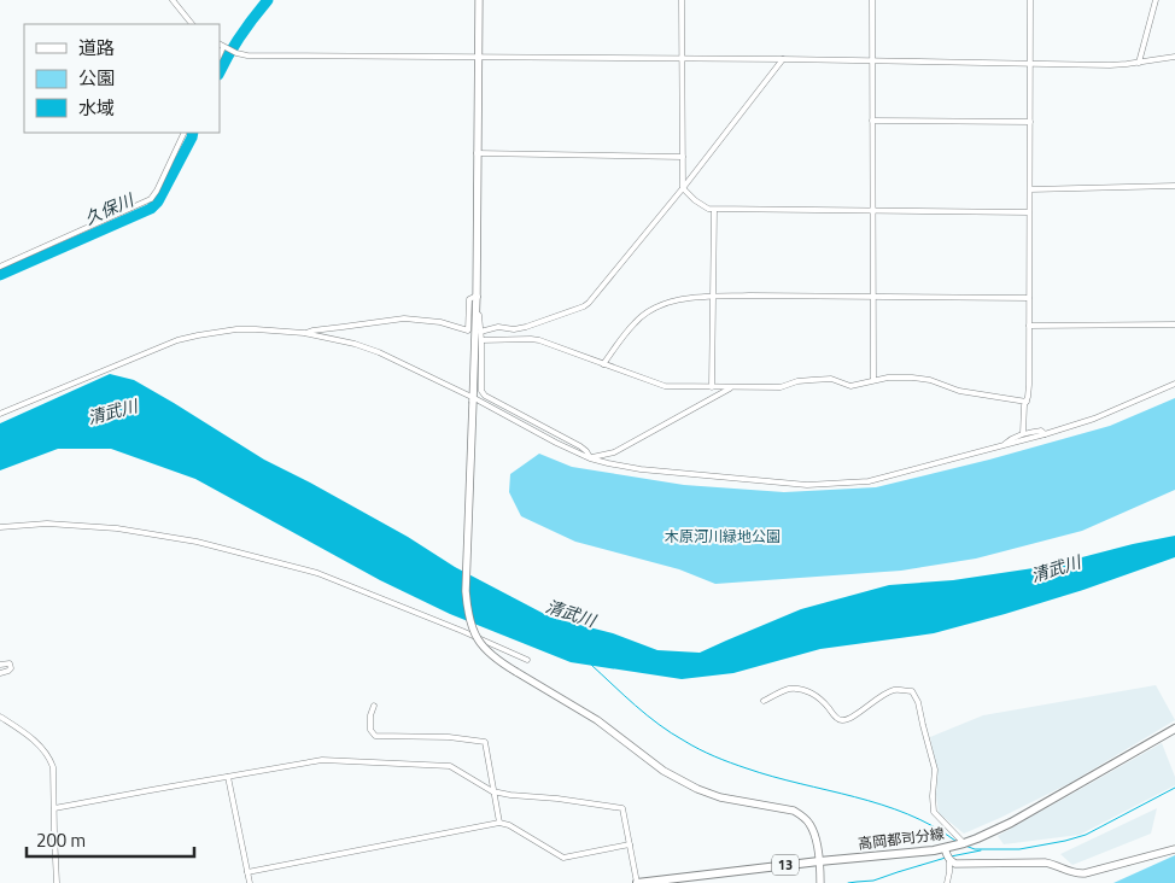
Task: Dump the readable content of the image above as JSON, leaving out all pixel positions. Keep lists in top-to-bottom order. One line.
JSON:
{"streets":{"main road":["高岡都司分線","13"]},"water":["久保川","清武川"],"parks":["木原河川緑地公園"],"legend":["道路","公園","水域"],"scale_bar":"200 m"}
